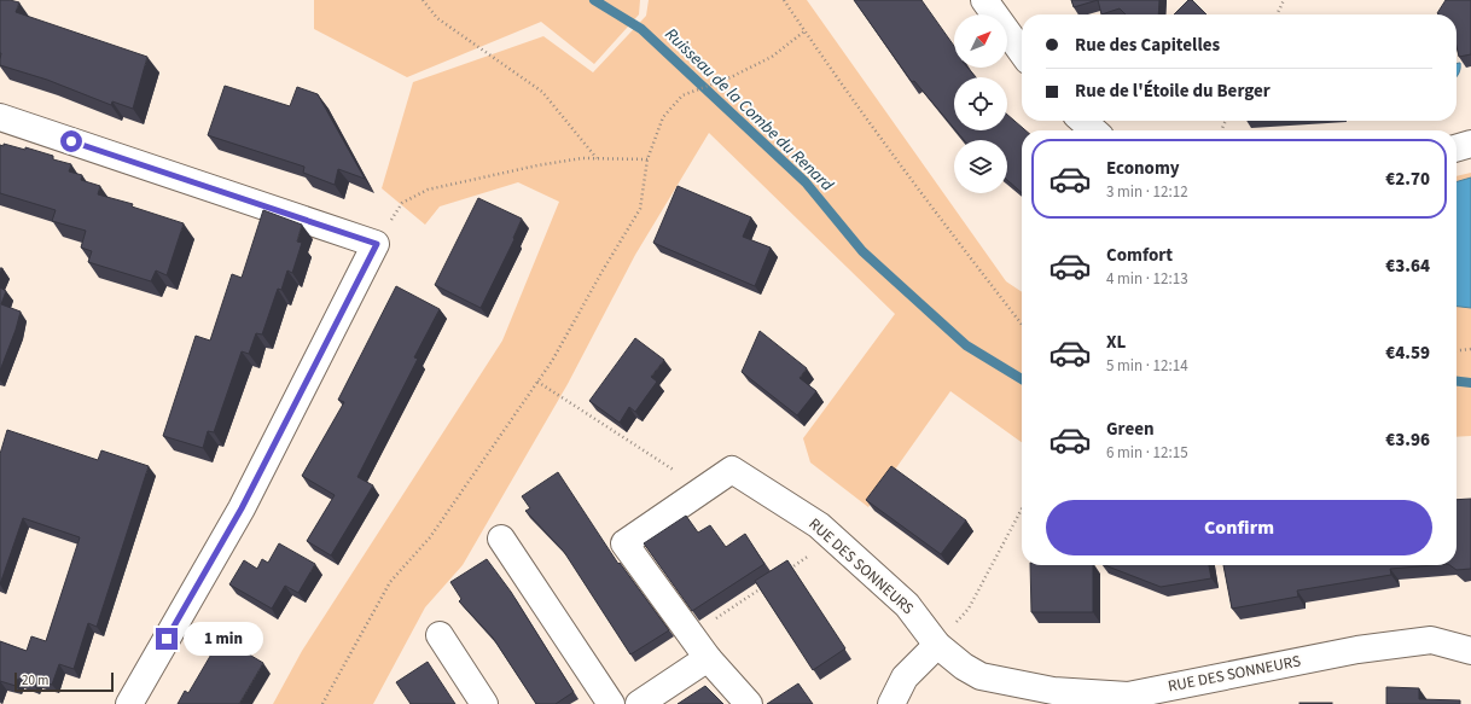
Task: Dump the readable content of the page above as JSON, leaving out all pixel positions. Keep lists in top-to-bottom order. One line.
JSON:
{"streets":{"street":["RUE DES SONNEURS"]},"water":["Ruisseau de la Combe du Renard"],"scale_bar":"20 m","north":"top right","page":{"banner":["Rue des Capitelles","Rue de l'Étoile du Berger"],"list":[{"name":"Economy","note":"3 min · 12:12","value":"€2.70"},{"name":"Comfort","note":"4 min · 12:13","value":"€3.64"},{"name":"XL","note":"5 min · 12:14","value":"€4.59"},{"name":"Green","note":"6 min · 12:15","value":"€3.96"}],"buttons":"Confirm","bubble":"1 min","scale":"20 m"}}
